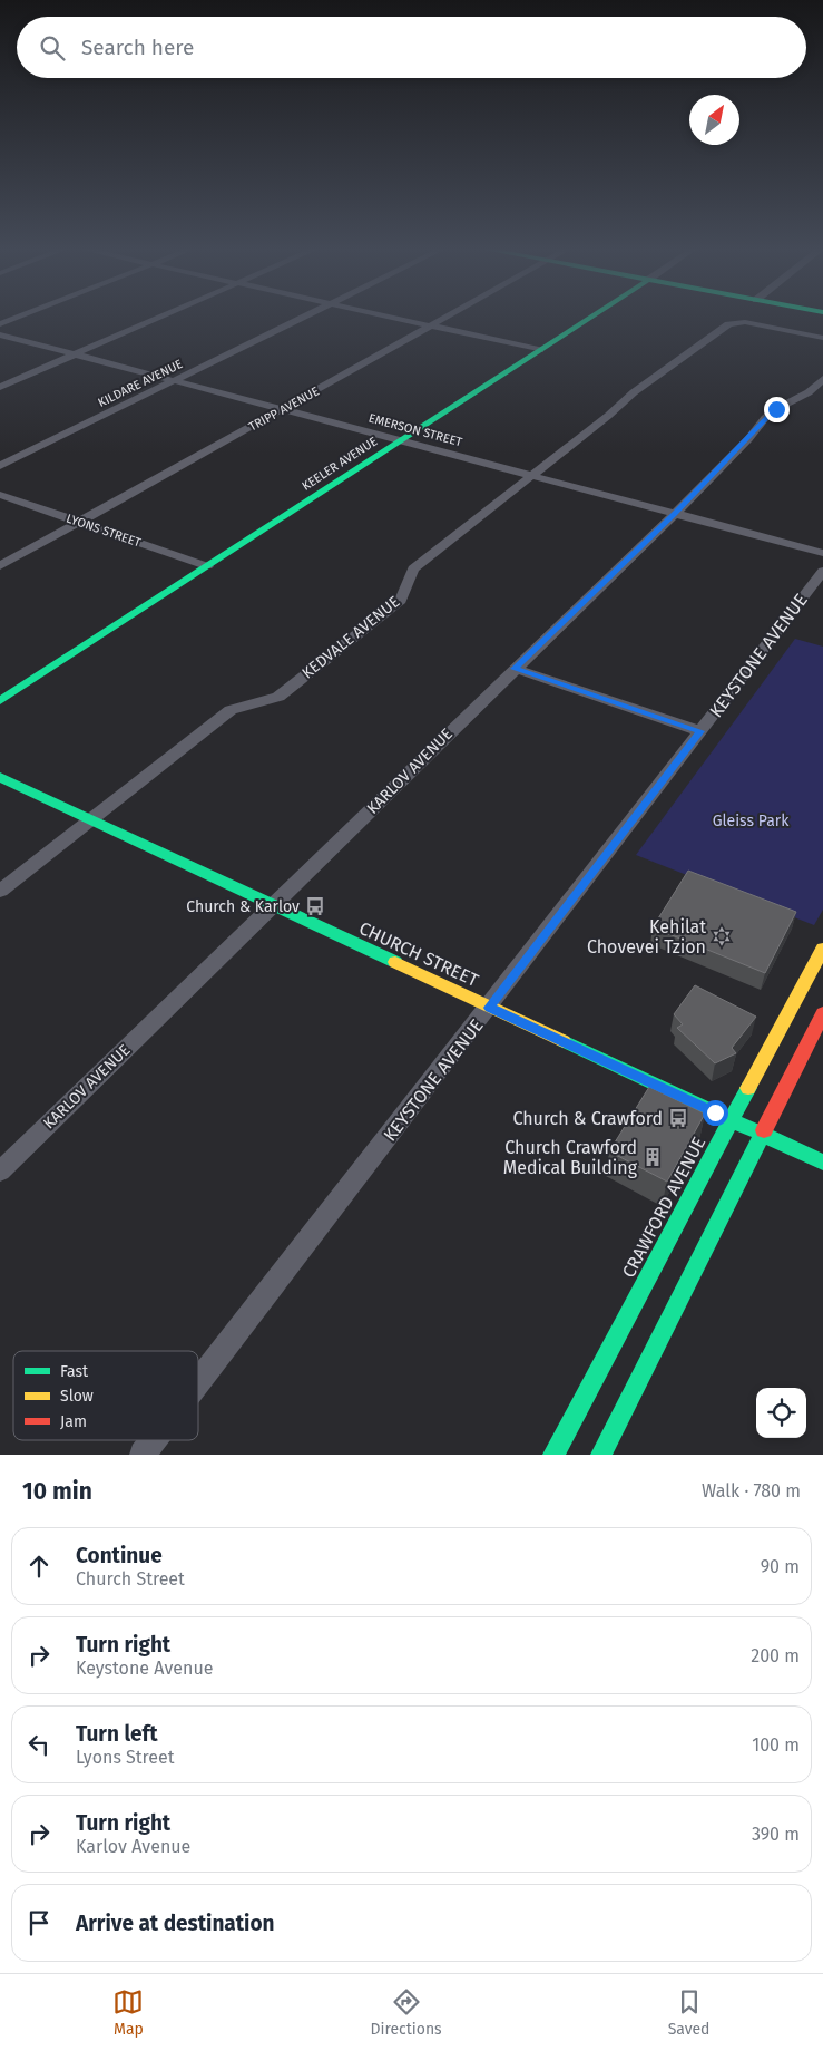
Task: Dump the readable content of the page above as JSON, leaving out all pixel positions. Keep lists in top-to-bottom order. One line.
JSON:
{"streets":{"street":["KILDARE AVENUE","TRIPP AVENUE","EMERSON STREET","KEELER AVENUE","LYONS STREET","KEDVALE AVENUE","KEYSTONE AVENUE","KARLOV AVENUE","CHURCH STREET","CRAWFORD AVENUE"]},"crossings":[["KILDARE AVENUE","EMERSON STREET"],["TRIPP AVENUE","EMERSON STREET"],["TRIPP AVENUE","LYONS STREET"],["EMERSON STREET","KEELER AVENUE"],["EMERSON STREET","KEDVALE AVENUE"],["EMERSON STREET","KARLOV AVENUE"],["KEELER AVENUE","LYONS STREET"],["KEDVALE AVENUE","CHURCH STREET"],["KEYSTONE AVENUE","CHURCH STREET"],["KARLOV AVENUE","CHURCH STREET"],["CHURCH STREET","CRAWFORD AVENUE"]],"parks":["Gleiss Park"],"places":{"bus stop":["Church & Karlov","Church & Crawford"],"synagogue":["Kehilat Chovevei Tzion"],"building":["Church Crawford Medical Building"]},"legend":["Fast","Slow","Jam"],"north":"top right","page":{"search":"Search here","heading":["10 min","Walk · 780 m"],"list":[["Continue","Church Street","90 m"],["Turn right","Keystone Avenue","200 m"],["Turn left","Lyons Street","100 m"],["Turn right","Karlov Avenue","390 m"],"Arrive at destination"],"nav":["Map","Directions","Saved"]}}
